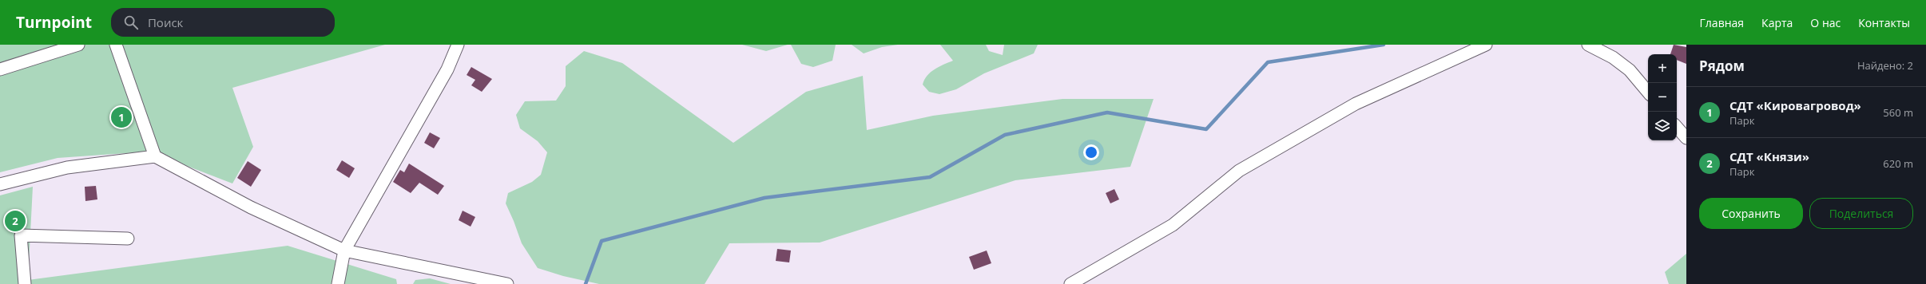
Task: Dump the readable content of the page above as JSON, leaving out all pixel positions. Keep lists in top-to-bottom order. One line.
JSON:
{"page":{"header":"Turnpoint","search":"Поиск","nav":["Главная","Карта","О нас","Контакты"],"heading":["Рядом","Найдено: 2"],"map_buttons":["+","−"],"list":[{"mark":"1","name":"СДТ «Кировагровод»","note":"Парк","value":"560 m"},{"mark":"2","name":"СДТ «Князи»","note":"Парк","value":"620 m"}],"pins":["1","2"],"buttons":["Сохранить","Поделиться"]}}
